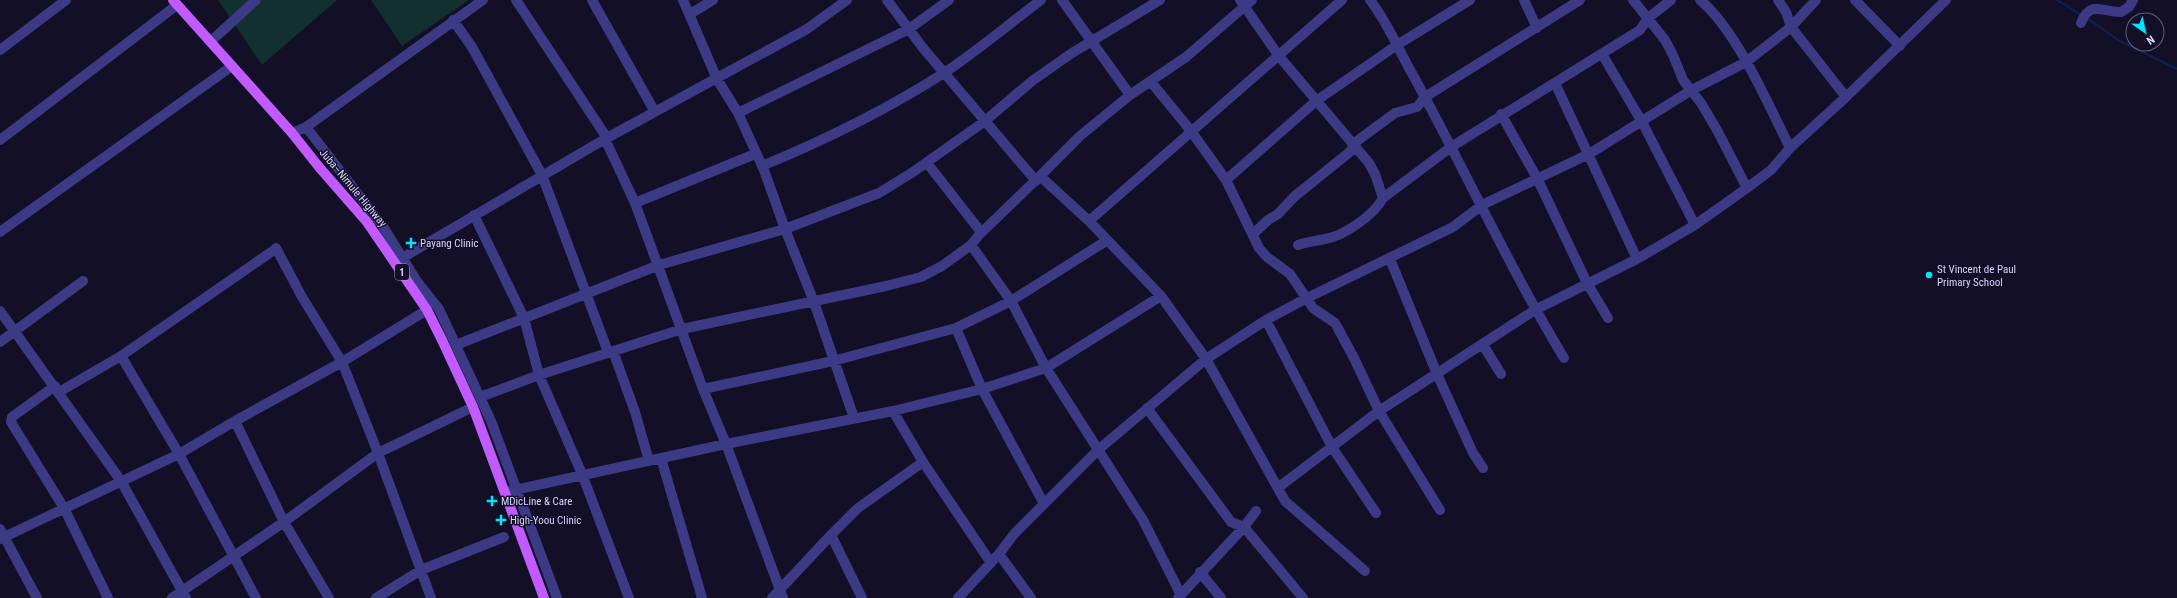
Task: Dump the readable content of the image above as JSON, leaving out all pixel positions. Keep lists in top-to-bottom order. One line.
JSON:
{"streets":{"main road":["Juba–Nimule Highway","1"]},"places":{"health":["Payang Clinic","MDicLine & Care","High-Yoou Clinic"],"other":["St Vincent de Paul Primary School"]},"north":"bottom right"}
